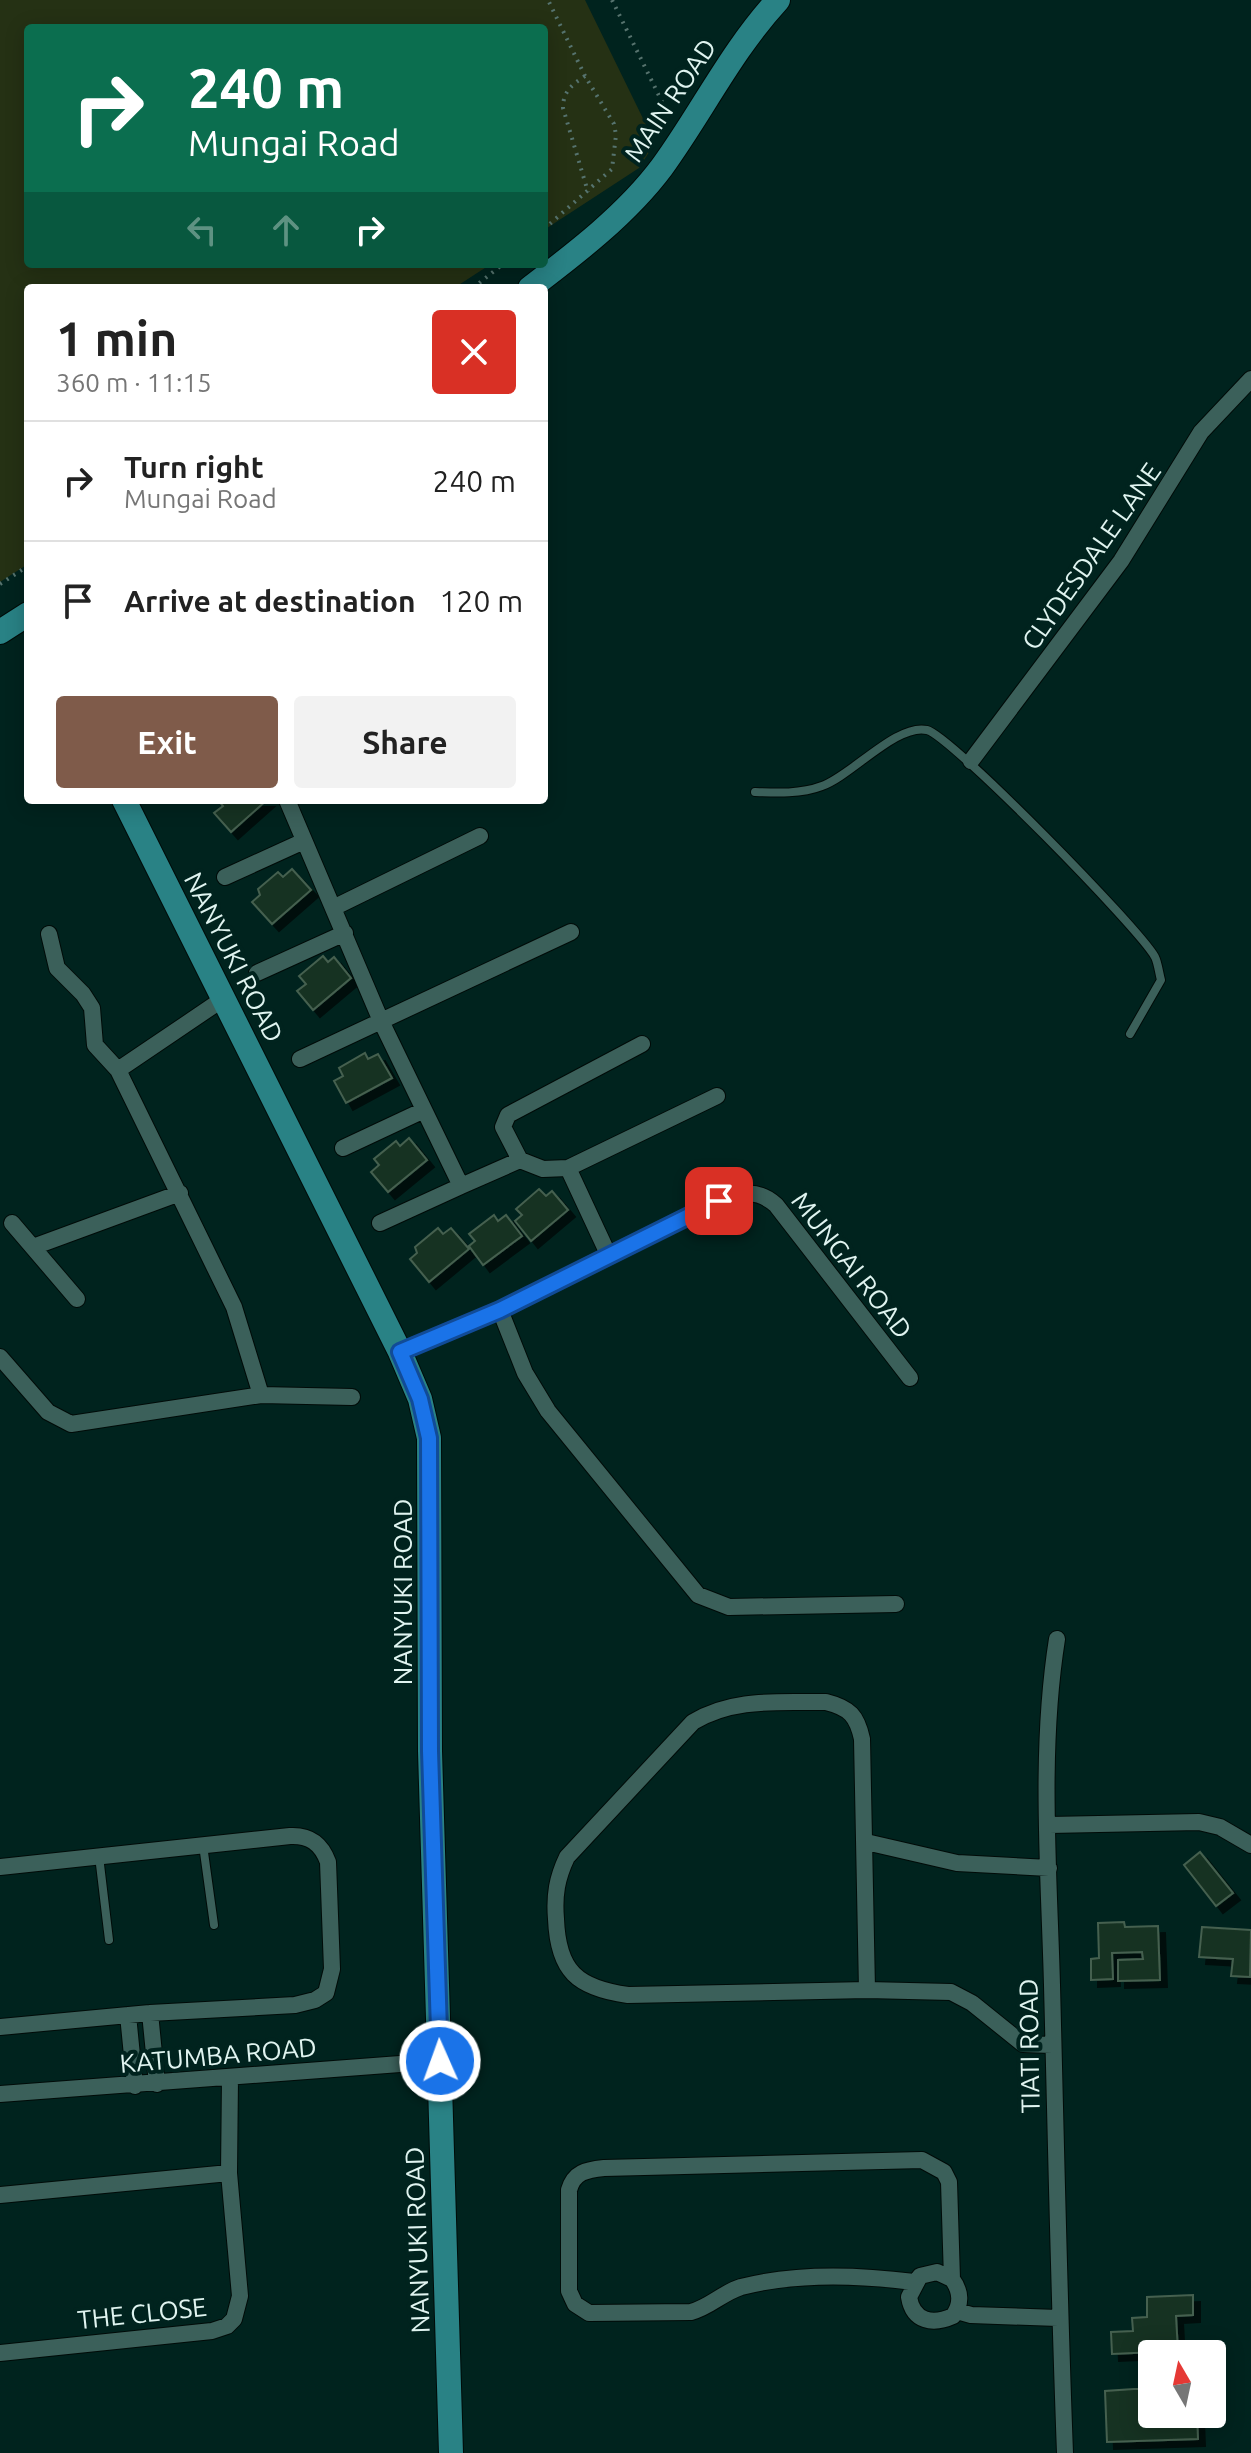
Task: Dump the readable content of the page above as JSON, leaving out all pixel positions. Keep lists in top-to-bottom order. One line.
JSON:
{"streets":{"street":["MAIN ROAD","CLYDESDALE LANE","NANYUKI ROAD","MUNGAI ROAD","TIATI ROAD","KATUMBA ROAD","THE CLOSE"]},"crossings":[["NANYUKI ROAD","MUNGAI ROAD"],["NANYUKI ROAD","KATUMBA ROAD"],["KATUMBA ROAD","THE CLOSE"]],"north":"top","page":{"turn":["240 m","Mungai Road"],"heading":["1 min","360 m · 11:15"],"list":[{"name":"Turn right","note":"Mungai Road","value":"240 m"},{"name":"Arrive at destination","value":"120 m"}],"buttons":["Exit","Share"]}}
